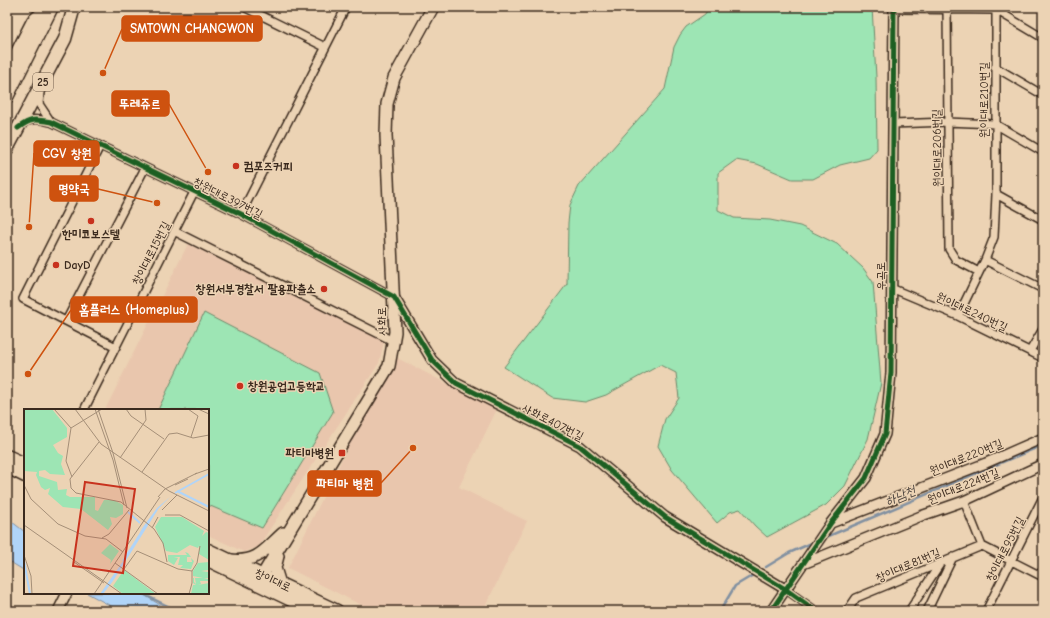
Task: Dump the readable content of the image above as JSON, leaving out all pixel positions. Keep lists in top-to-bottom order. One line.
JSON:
{"streets":{"main road":["25","사화로","창이대로"],"street":["원이대로210번길","원이대로206번길","창원대로397번길","창이대로15번길","우곡로","원이대로240번길","사화로407번길","원이대로220번길","원이대로224번길","창이대로95번길","창이대로81번길"]},"crossings":[["원이대로210번길","원이대로206번길"],["원이대로210번길","원이대로240번길"],["창원대로397번길","창이대로15번길"],["창원대로397번길","사화로"],["창원대로397번길","사화로407번길"],["우곡로","원이대로240번길"],["우곡로","원이대로220번길"],["우곡로","원이대로224번길"],["사화로","사화로407번길"],["사화로","창이대로"]],"water":["하남천"],"places":{"other":["SMTOWN CHANGWON","컴포즈커피","뚜레쥬르","명약국","한미코보스텔","CGV 창원","DayD","창원서부경찰서 팔용파출소","홈플러스 (Homeplus)","창원공업고등학교","파티마 병원"],"transit":["파티마병원"]}}
